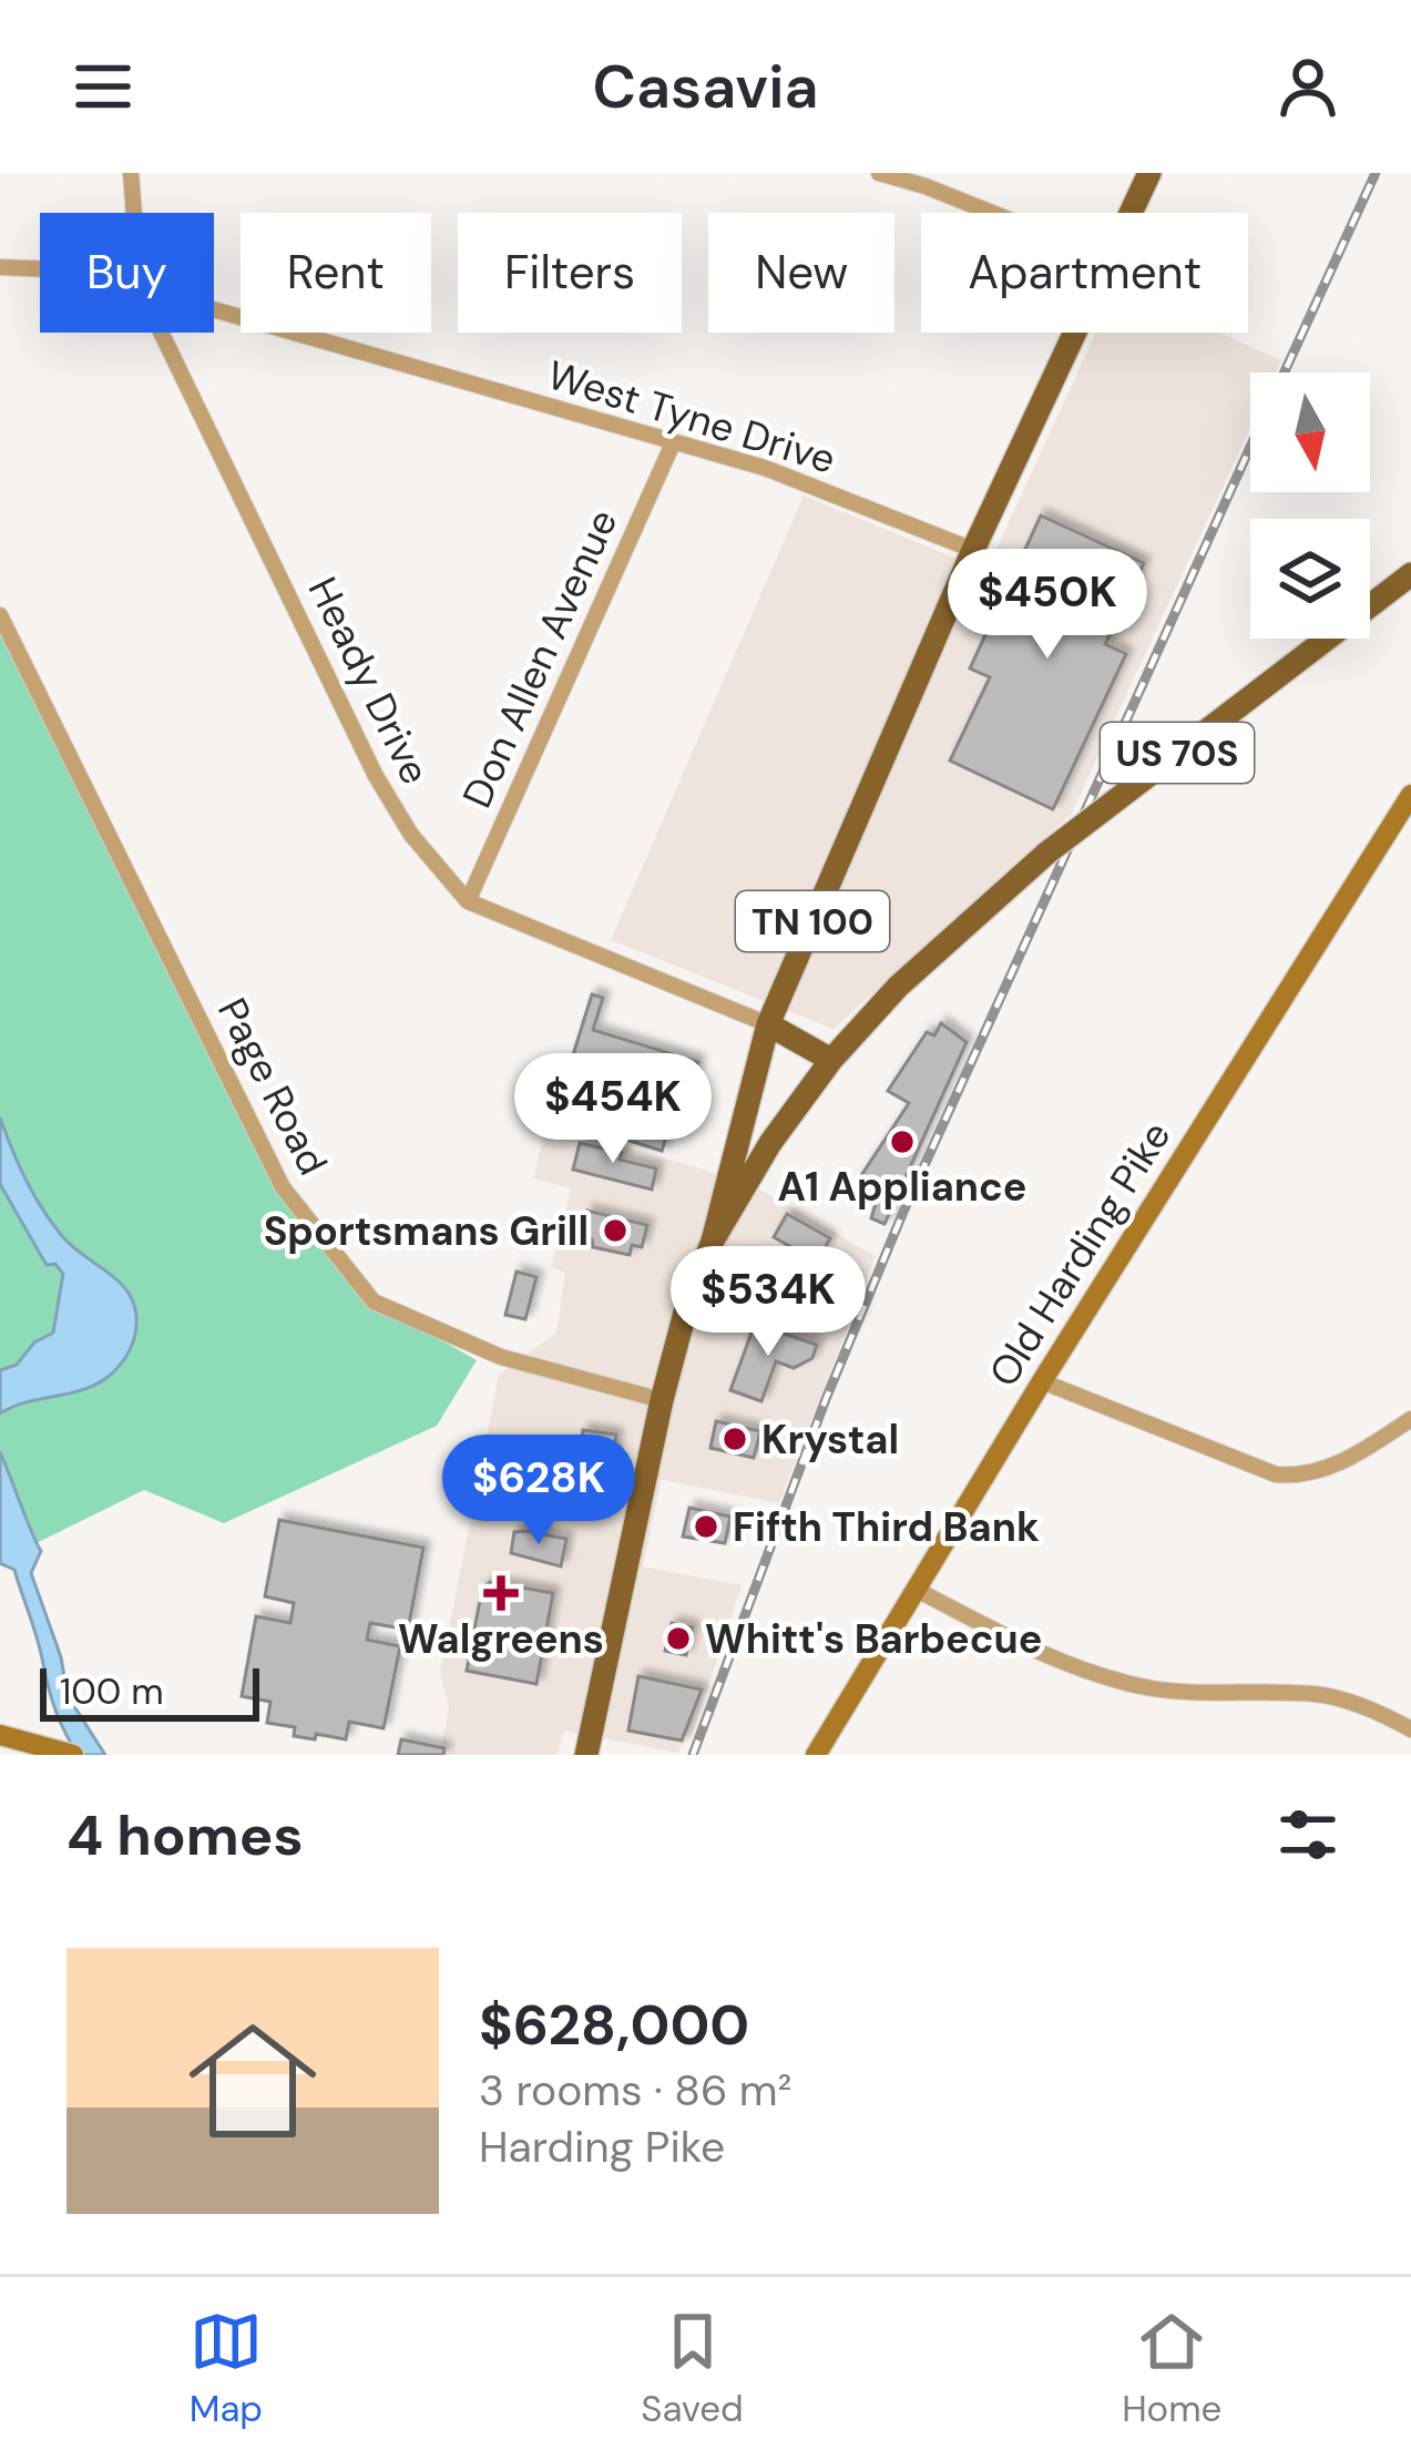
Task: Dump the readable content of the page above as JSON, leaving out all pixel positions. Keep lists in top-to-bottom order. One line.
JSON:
{"streets":{"main road":["US 70S","TN 100"],"street":["West Tyne Drive","Don Allen Avenue","Heady Drive","Page Road","Old Harding Pike"]},"crossings":[["West Tyne Drive","Don Allen Avenue"],["West Tyne Drive","TN 100"],["Don Allen Avenue","Heady Drive"],["Heady Drive","TN 100"],["US 70S","TN 100"],["US 70S","Page Road"]],"places":{"other":["A1 Appliance","Sportsmans Grill","Krystal","Fifth Third Bank","Whitt's Barbecue"],"health":["Walgreens"]},"scale_bar":"100 m","north":"bottom","page":{"header":"Casavia","chip":["Buy","Rent","Filters","New","Apartment"],"price":["$450K","$454K","$534K","$628K"],"scale":"100 m","heading":"4 homes","list":[{"name":"$628,000","note":"3 rooms · 86 m² · Harding Pike"}],"tabs":["Map","Saved","Home"]}}
